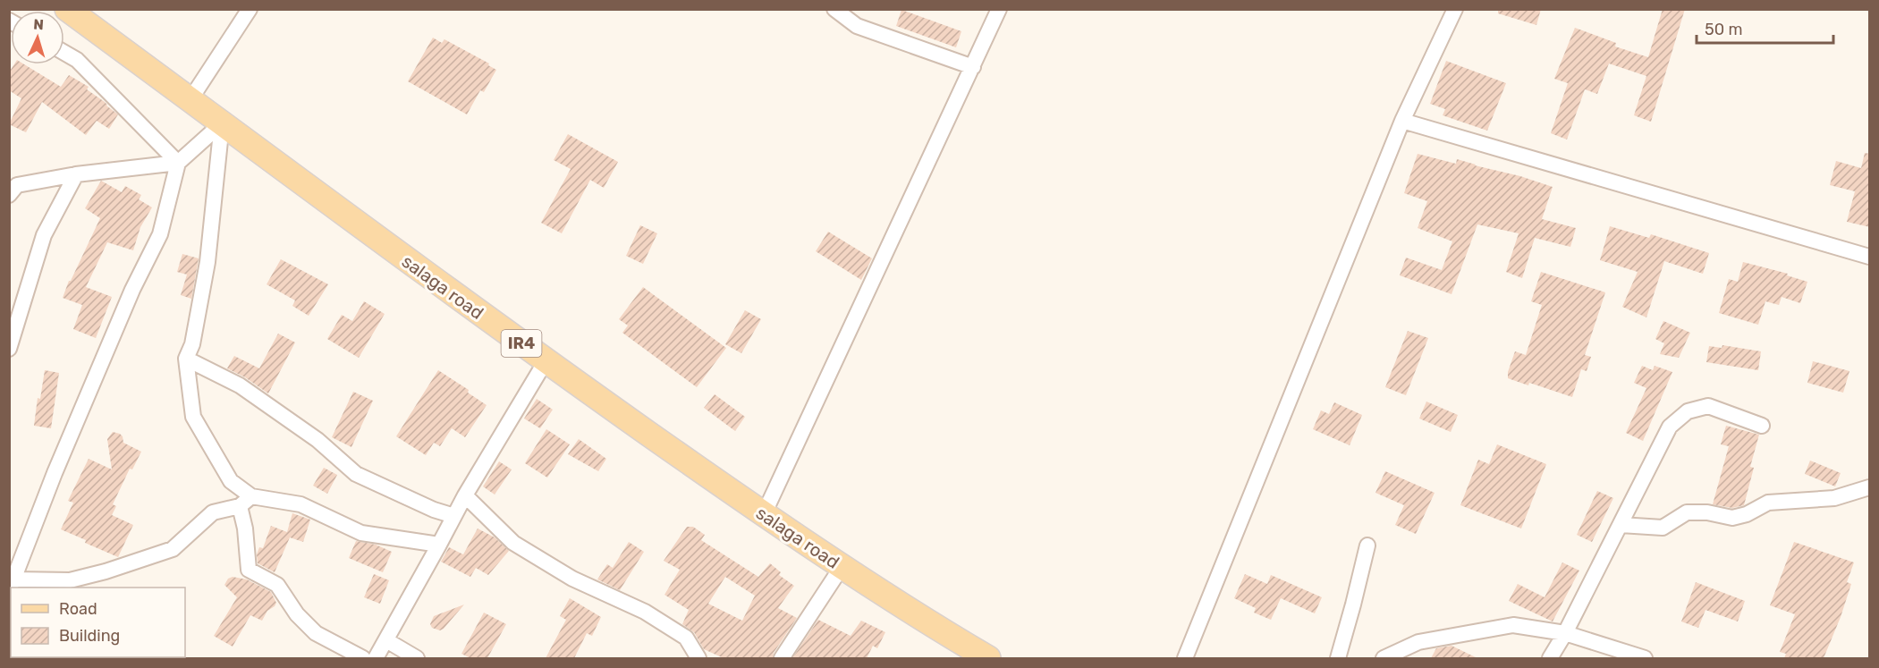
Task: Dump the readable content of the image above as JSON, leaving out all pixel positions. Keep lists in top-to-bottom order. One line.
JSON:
{"streets":{"main road":["salaga road","IR4"]},"legend":["Road","Building"],"scale_bar":"50 m","north":"top"}
